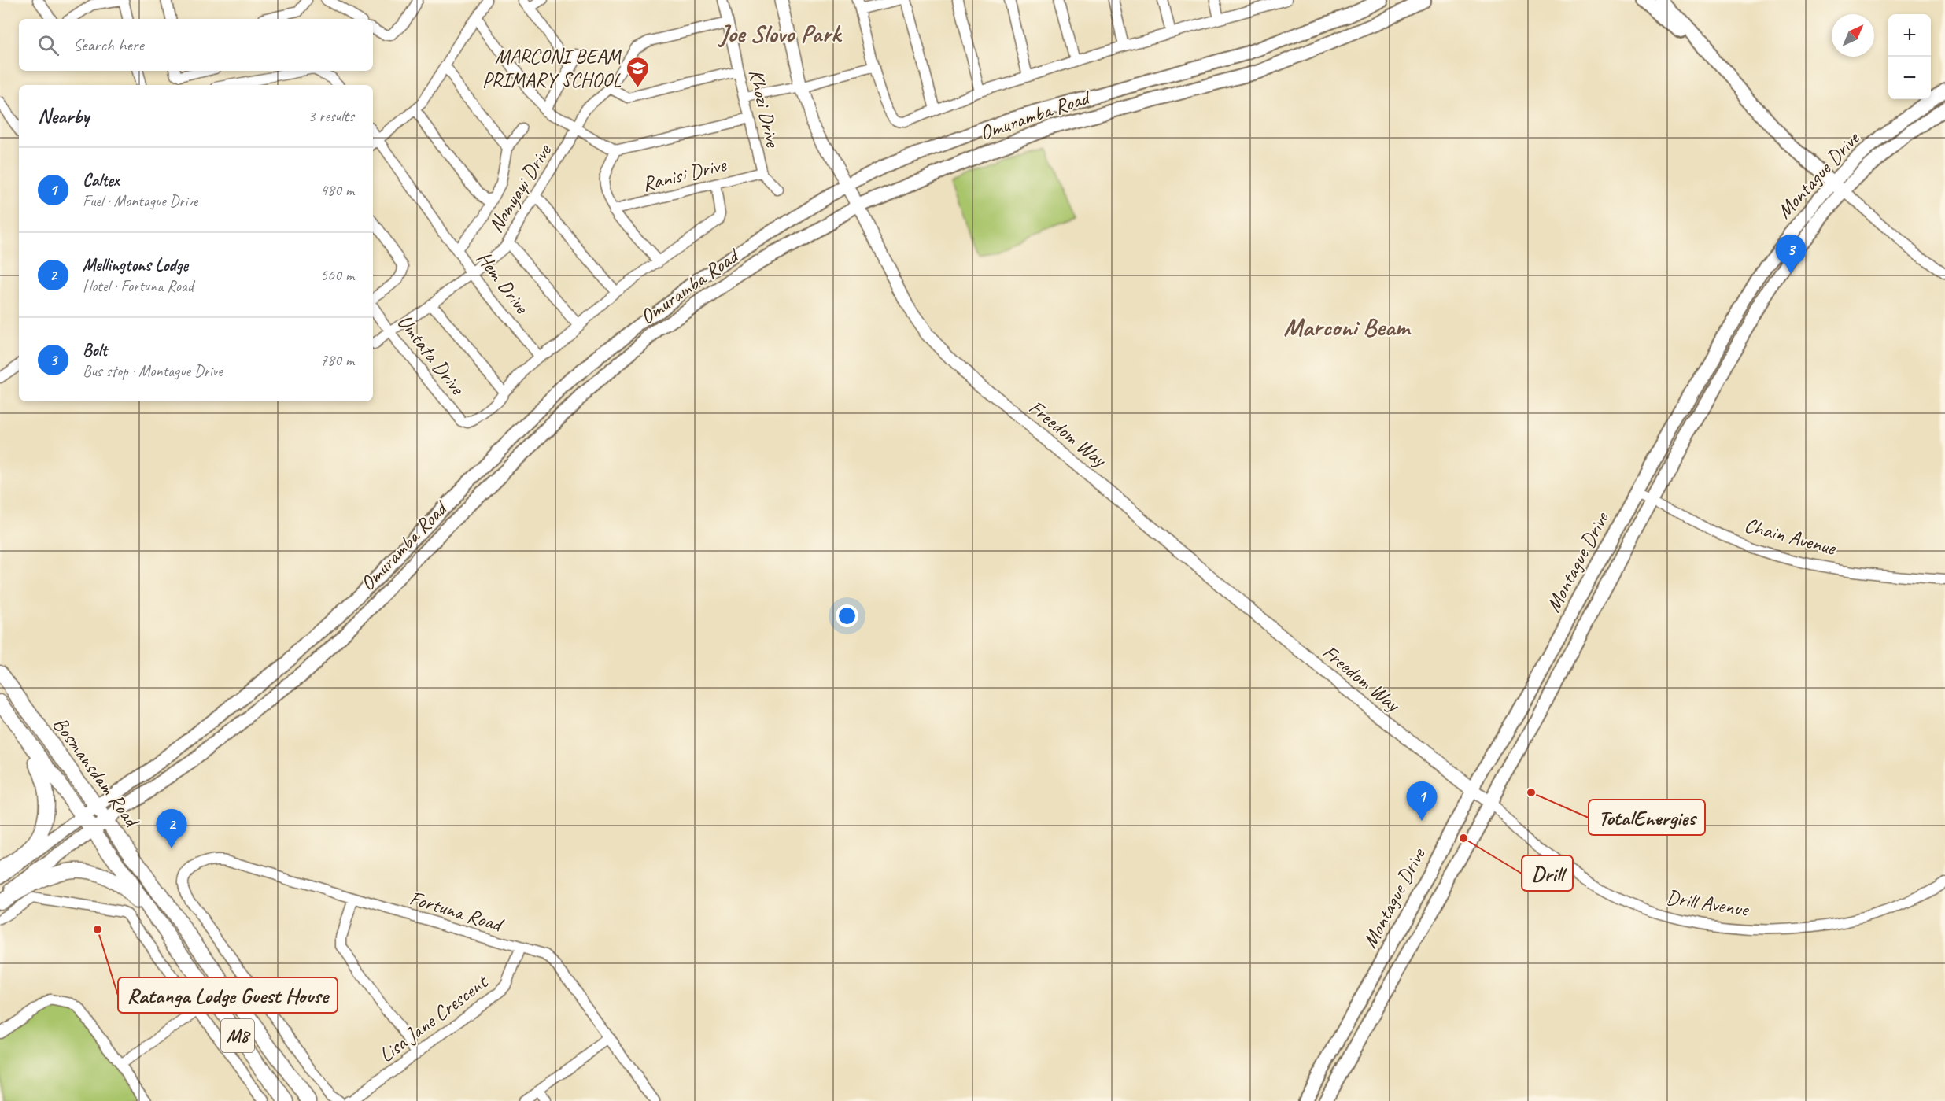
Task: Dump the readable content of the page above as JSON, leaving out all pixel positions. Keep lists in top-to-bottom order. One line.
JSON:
{"streets":{"main road":["Omuramba Road","Montague Drive","Bosmansdam Road","M8"],"street":["Khozi Drive","Ranisi Drive","Nomyayi Drive","Hem Drive","Umtata Drive","Freedom Way","Chain Avenue","Drill Avenue","Fortuna Road","Lisa Jane Crescent"]},"crossings":[["Khozi Drive","Ranisi Drive"],["Khozi Drive","Nomyayi Drive"],["Omuramba Road","Freedom Way"],["Omuramba Road","Bosmansdam Road"],["Montague Drive","Freedom Way"],["Montague Drive","Chain Avenue"],["Montague Drive","Drill Avenue"],["Nomyayi Drive","Hem Drive"],["Nomyayi Drive","Umtata Drive"],["Freedom Way","Drill Avenue"],["Fortuna Road","Lisa Jane Crescent"]],"districts":["Joe Slovo Park","Marconi Beam"],"places":{"school or university":["MARCONI BEAM PRIMARY SCHOOL"],"other":["TotalEnergies","Drill","Ratanga Lodge Guest House"]},"north":"top right","page":{"map_buttons":["+","−"],"search":"Search here","heading":["Nearby","3 results"],"list":[{"mark":"1","name":"Caltex","note":"Fuel · Montague Drive","value":"480 m"},{"mark":"2","name":"Mellingtons Lodge","note":"Hotel · Fortuna Road","value":"560 m"},{"mark":"3","name":"Bolt","note":"Bus stop · Montague Drive","value":"780 m"}],"pins":["3","1","2"]}}
